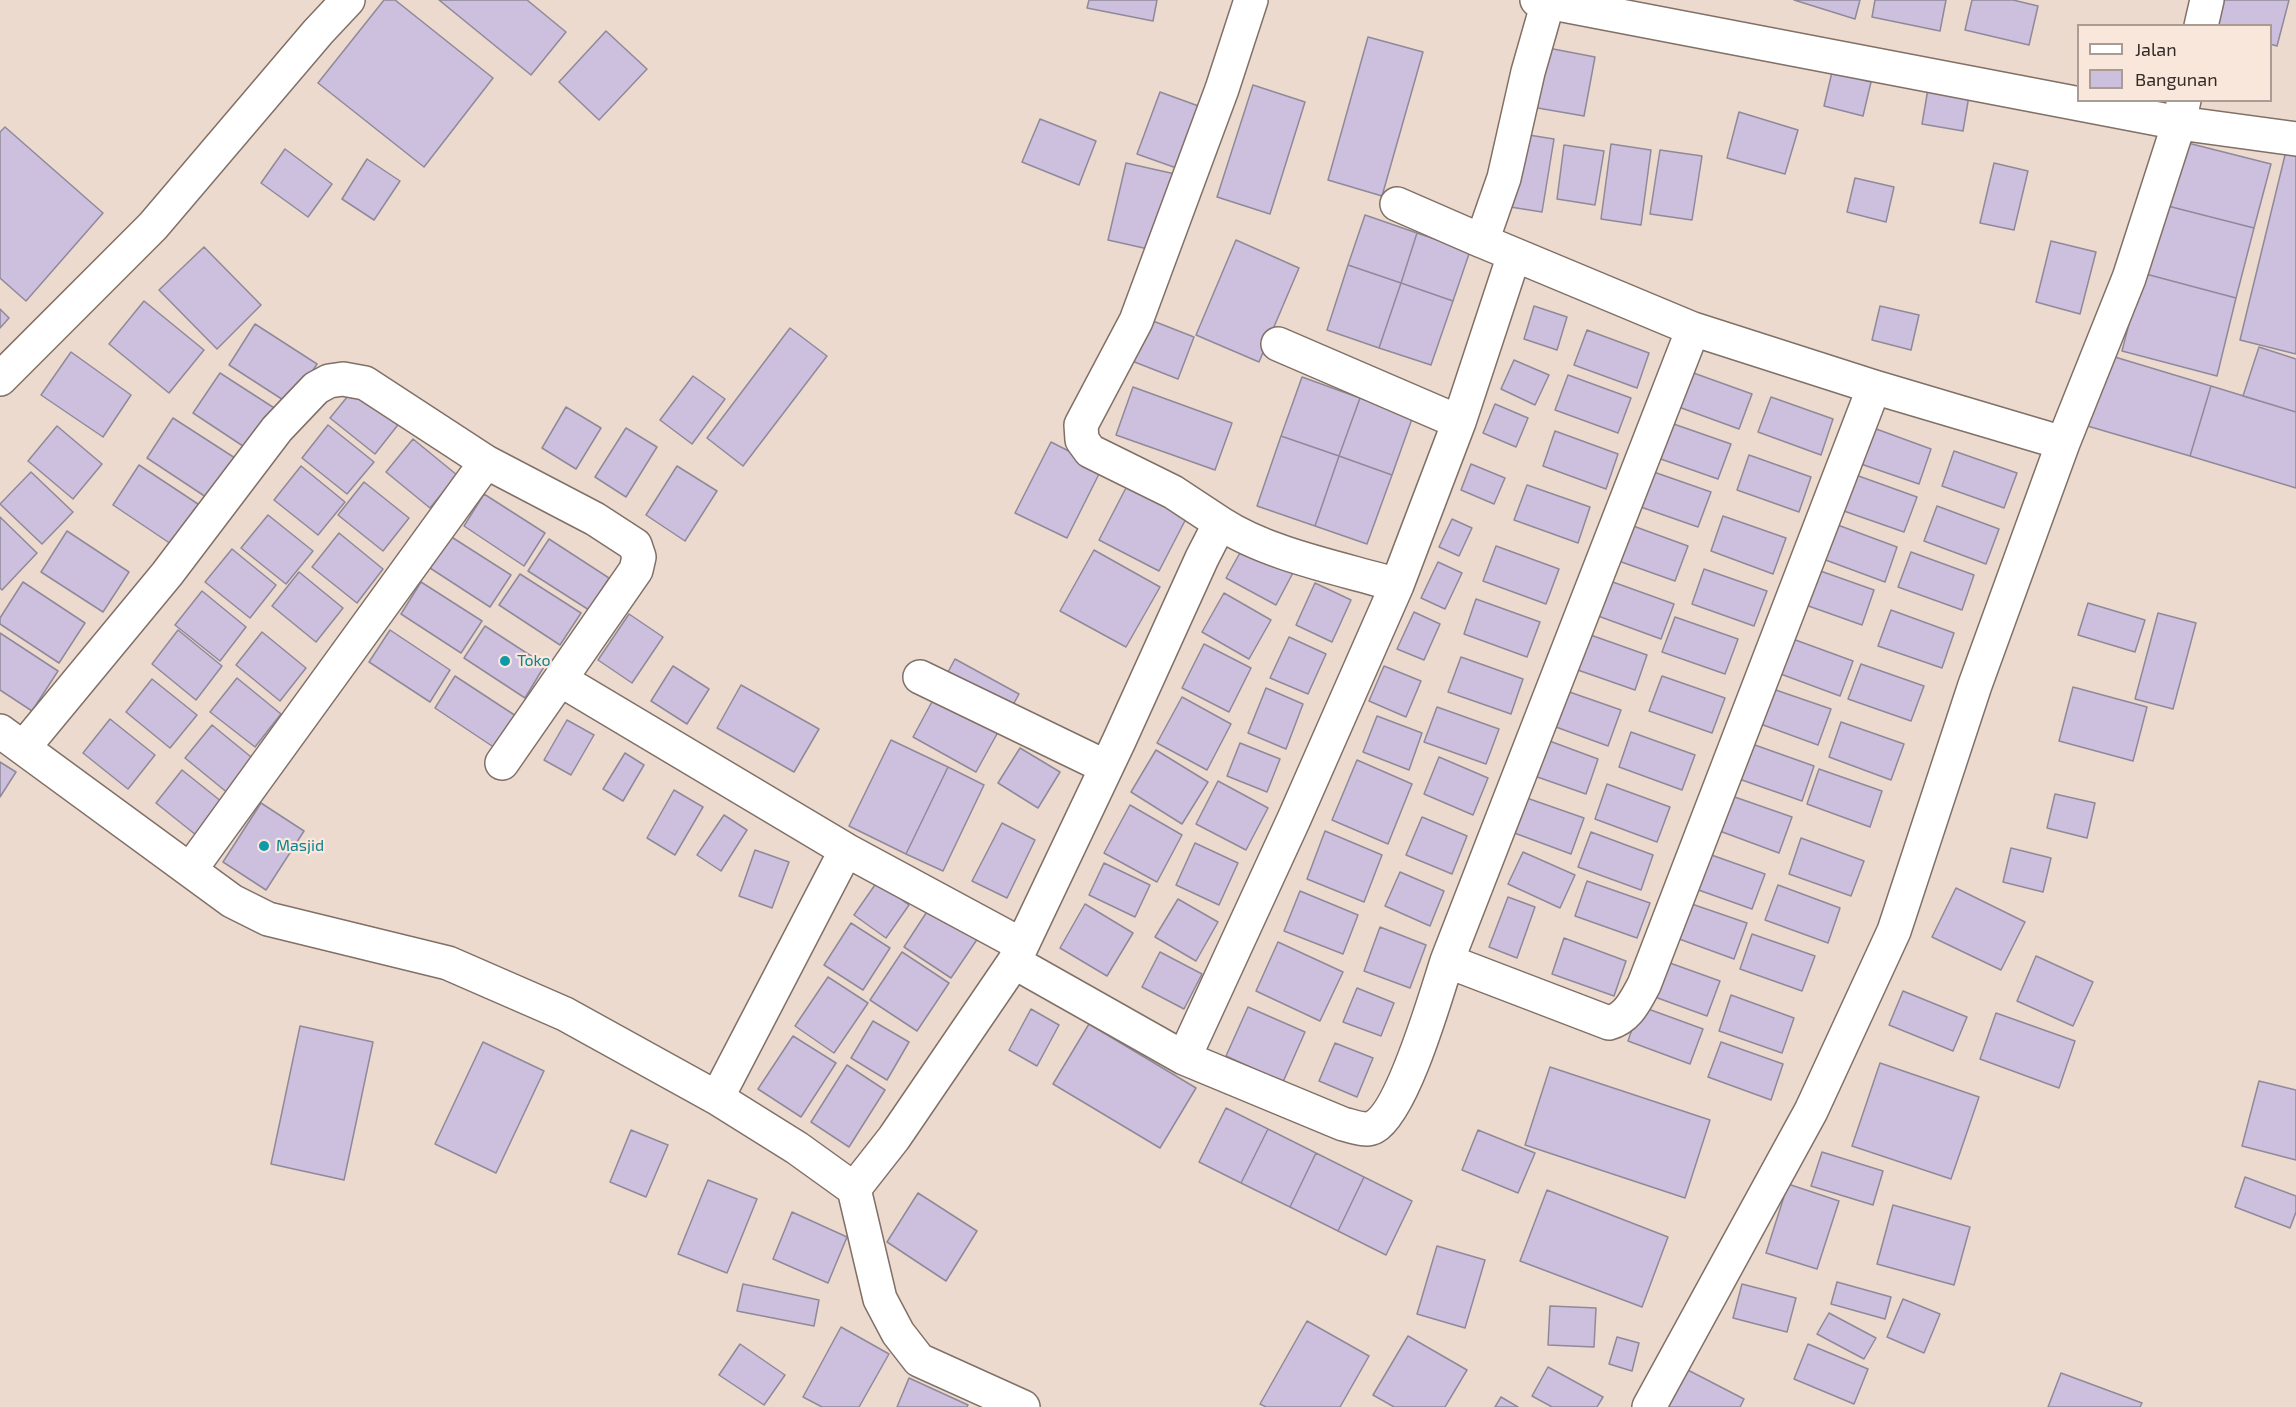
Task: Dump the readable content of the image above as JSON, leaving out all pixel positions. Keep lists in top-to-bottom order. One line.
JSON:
{"places":["Toko","Masjid"],"legend":["Jalan","Bangunan"]}
